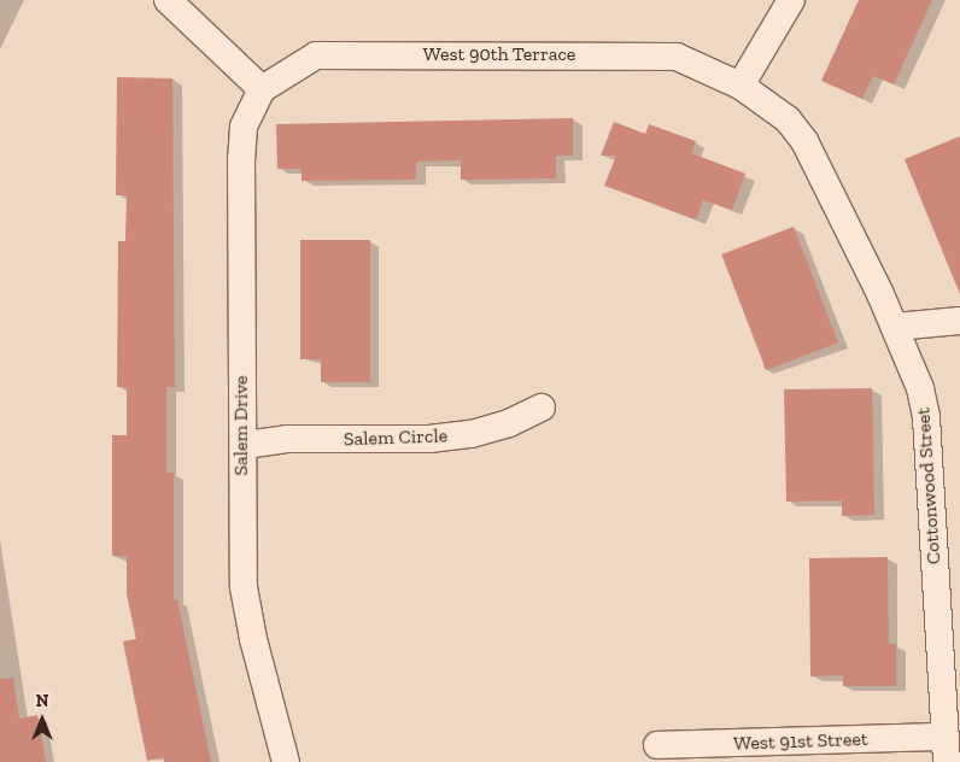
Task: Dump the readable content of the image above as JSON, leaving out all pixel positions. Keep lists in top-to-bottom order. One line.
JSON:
{"streets":{"street":["West 90th Terrace","Salem Drive","Salem Circle","Cottonwood Street","West 91st Street"]},"crossings":[["West 90th Terrace","Salem Drive"],["West 90th Terrace","Cottonwood Street"],["Salem Drive","Salem Circle"],["Cottonwood Street","West 91st Street"]],"north":"top"}
